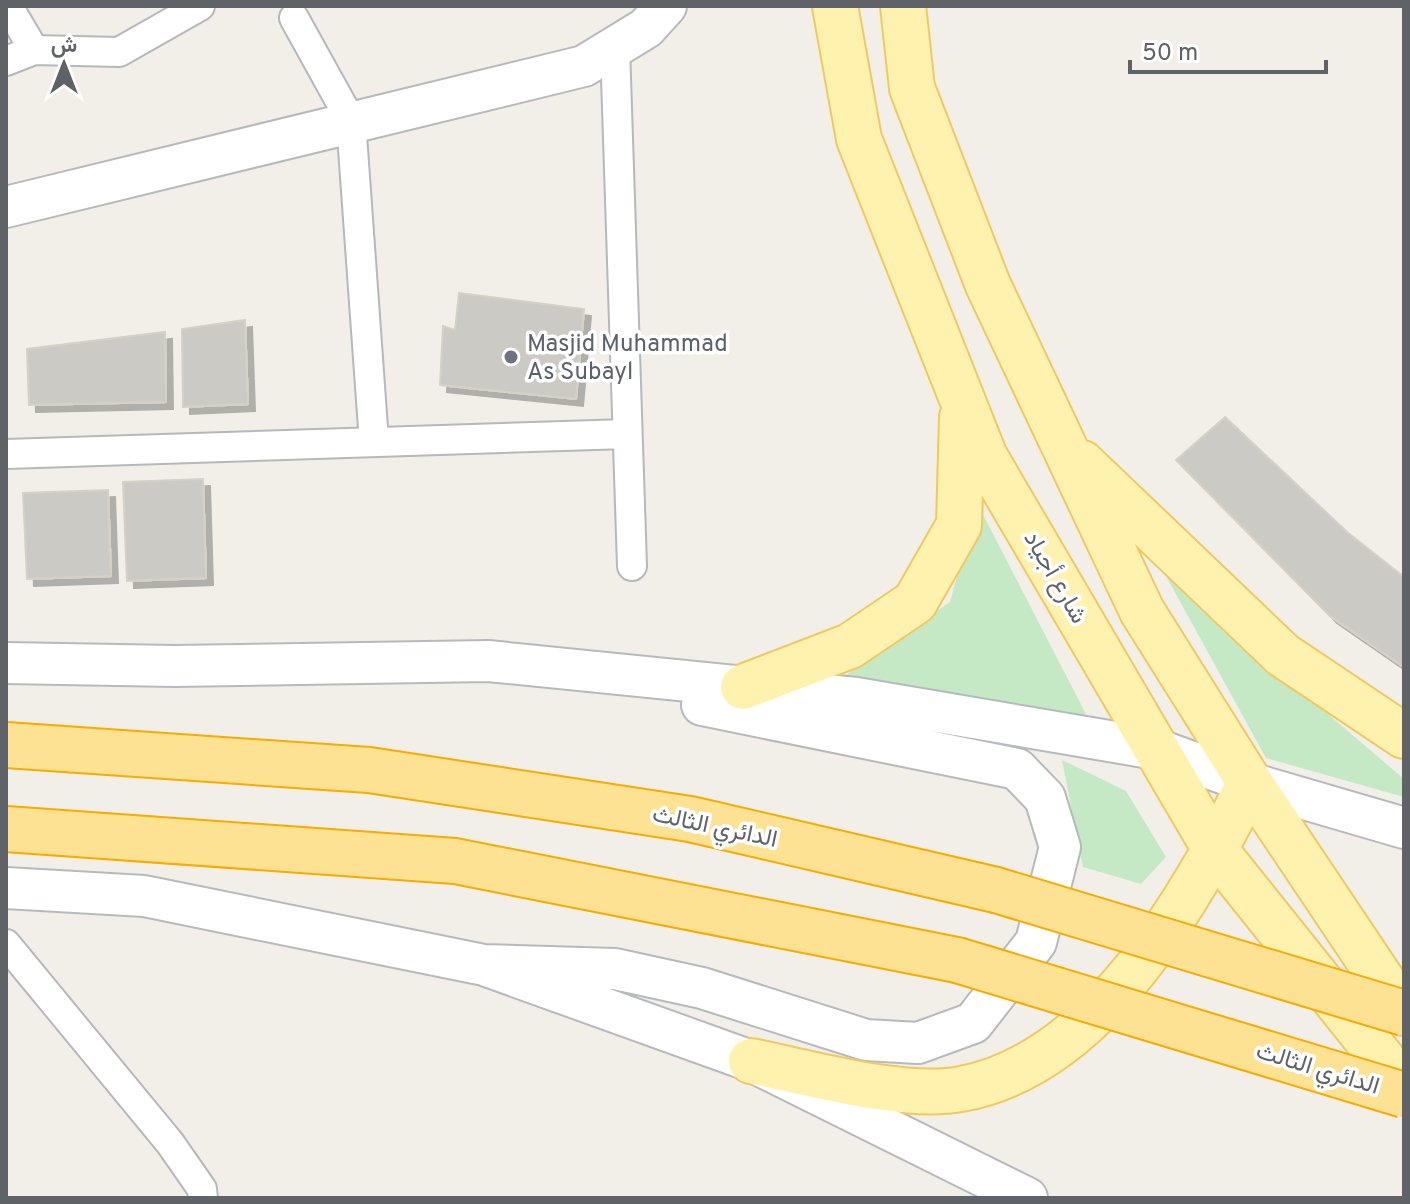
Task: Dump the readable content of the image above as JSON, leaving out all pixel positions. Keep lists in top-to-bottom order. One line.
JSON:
{"streets":{"highway":["الدائري الثالث"],"main road":["شارع أجياد"]},"crossings":[["شارع أجياد","الدائري الثالث"]],"places":["Masjid Muhammad As Subayl"],"scale_bar":"50 m","north":"top"}
